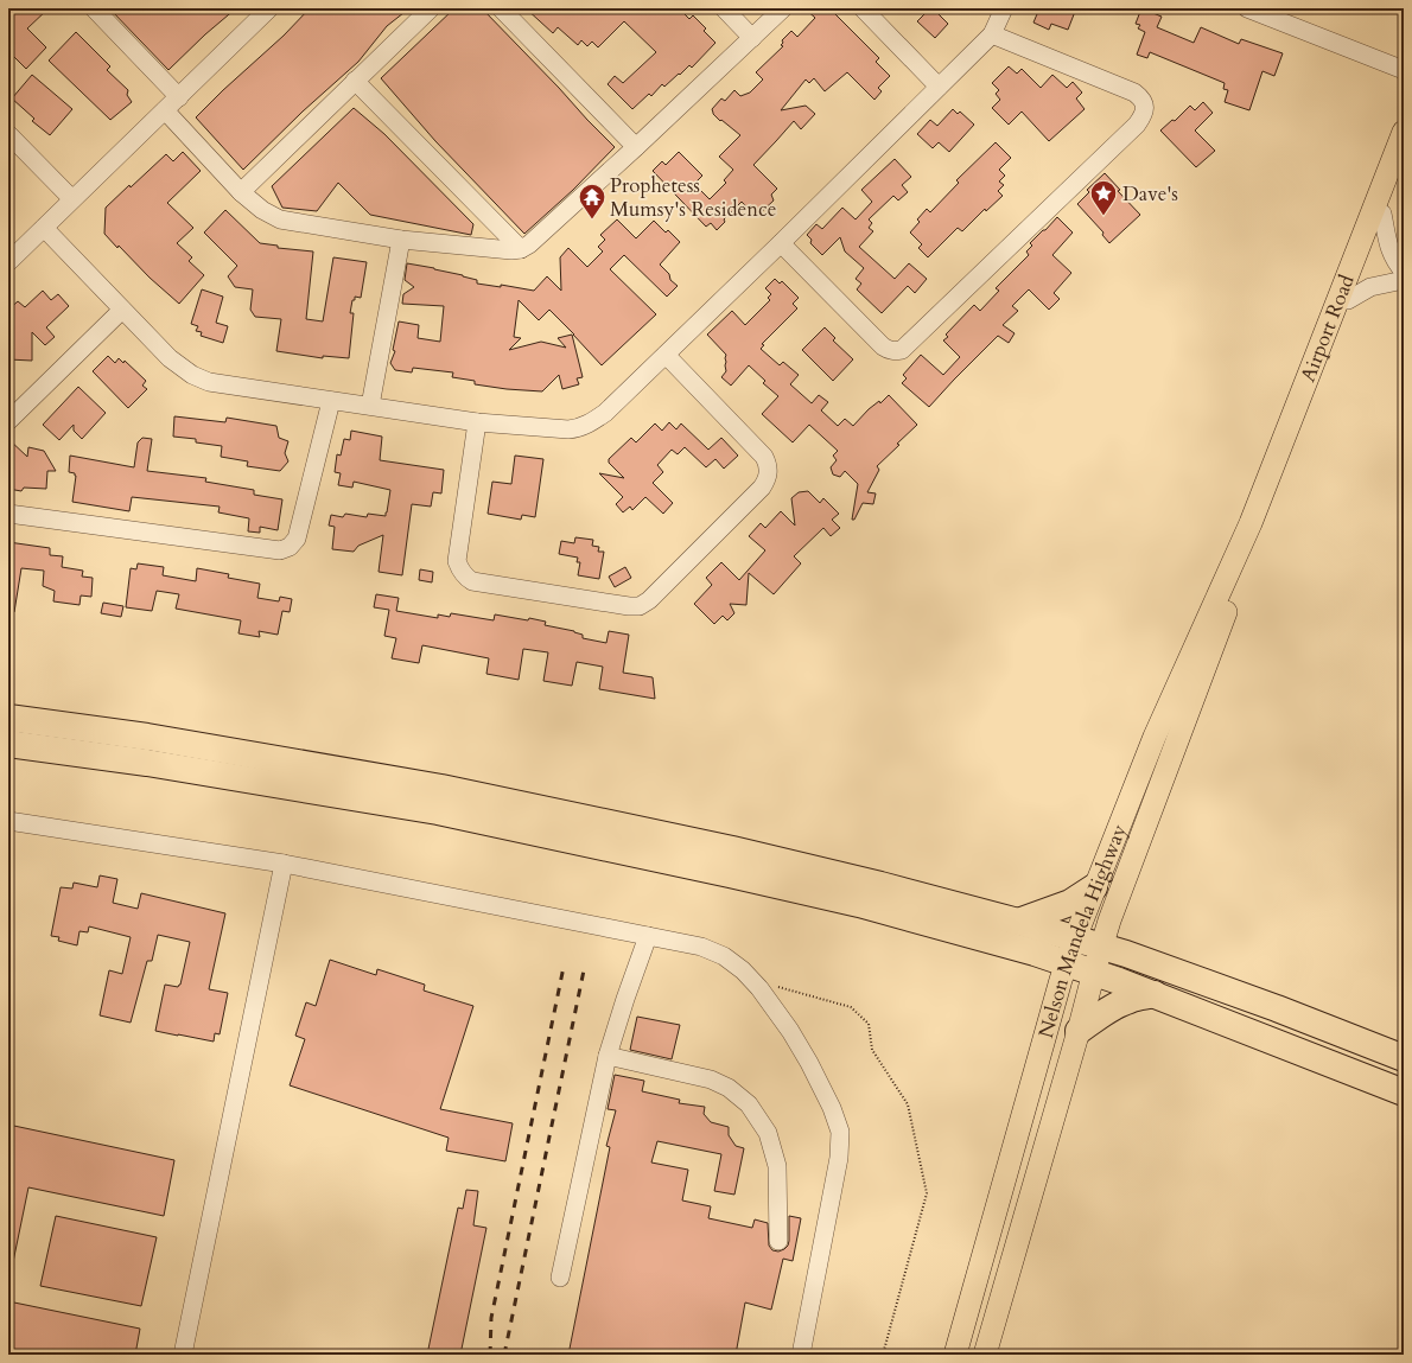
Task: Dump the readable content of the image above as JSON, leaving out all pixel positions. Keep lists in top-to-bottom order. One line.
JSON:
{"streets":{"main road":["Airport Road","Nelson Mandela Highway"]},"crossings":[["Airport Road","Nelson Mandela Highway"]],"places":{"place":["Dave's"],"temple":["Prophetess Mumsy's Residence"]}}
